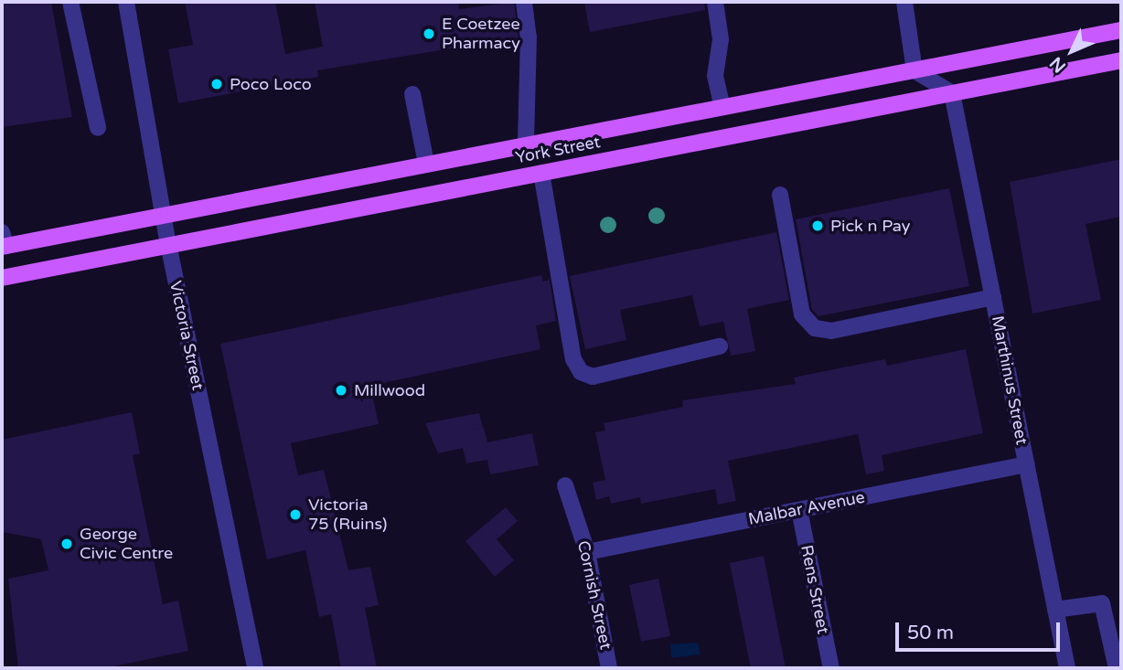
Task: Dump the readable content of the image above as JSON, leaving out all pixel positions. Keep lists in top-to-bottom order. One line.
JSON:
{"streets":{"main road":["York Street"],"street":["Victoria Street","Marthinus Street","Malbar Avenue","Rens Street","Cornish Street"]},"crossings":[["York Street","Victoria Street"],["York Street","Marthinus Street"],["Marthinus Street","Malbar Avenue"],["Malbar Avenue","Rens Street"],["Malbar Avenue","Cornish Street"]],"places":["E Coetzee Pharmacy","Poco Loco","Pick n Pay","Millwood","Victoria 75 (Ruins)","George Civic Centre"],"scale_bar":"50 m","north":"bottom left"}
